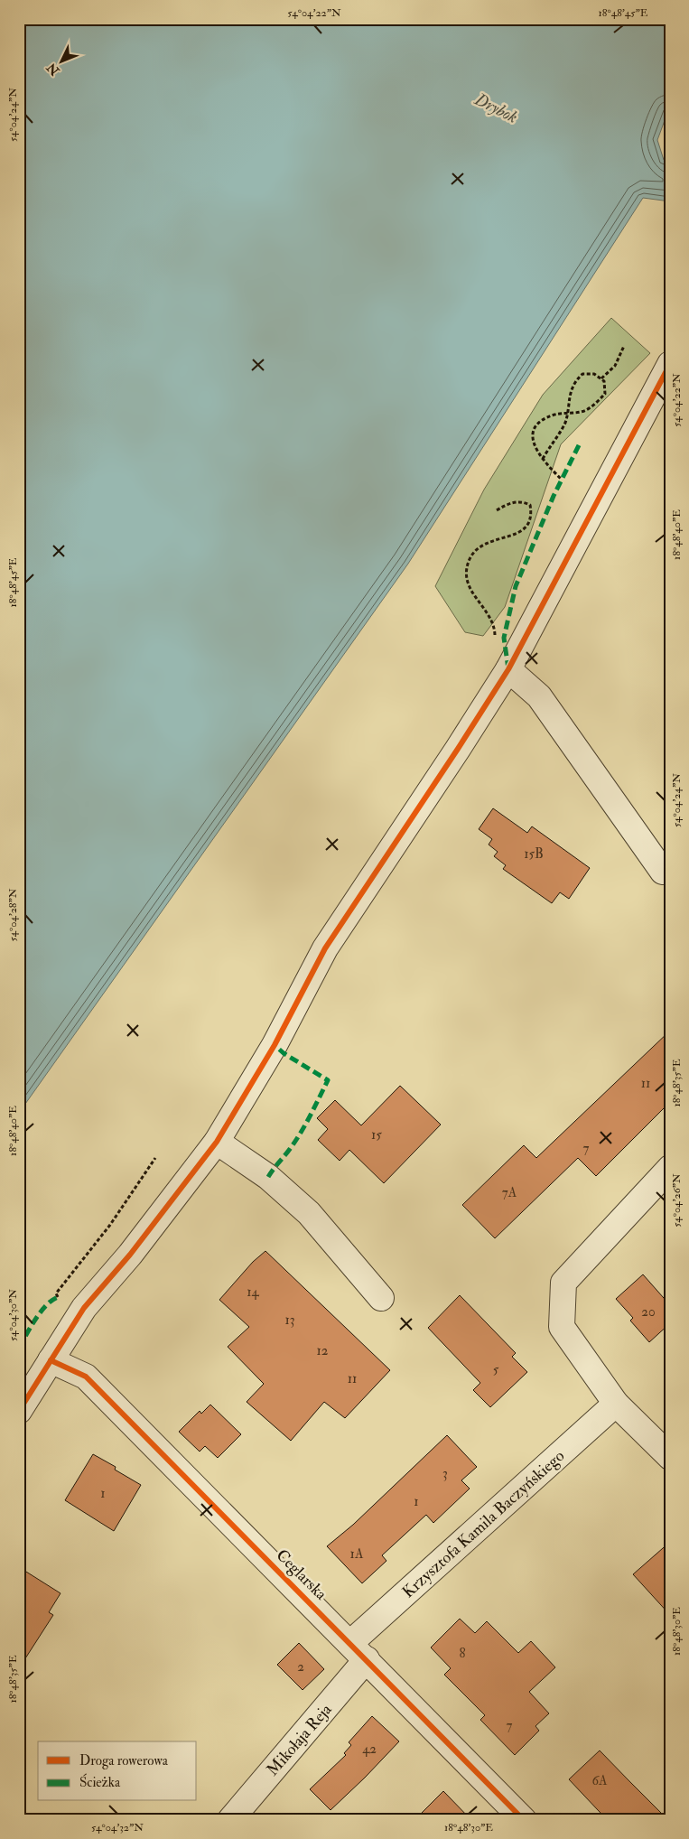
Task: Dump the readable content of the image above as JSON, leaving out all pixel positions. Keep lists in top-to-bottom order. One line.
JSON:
{"streets":{"street":["Krzysztofa Kamila Baczyńskiego","Ceglarska","Mikołaja Reja"]},"crossings":[["Krzysztofa Kamila Baczyńskiego","Ceglarska"],["Krzysztofa Kamila Baczyńskiego","Mikołaja Reja"],["Ceglarska","Mikołaja Reja"]],"water":["Drybok"],"house_numbers":["15B","11","15","7","7A","14","20","13","12","5","11","3","1","1","1A","8","2","7","42","6A"],"legend":["Droga rowerowa","Ścieżka"],"north":"bottom left","coordinates":["54°04'22\"N","18°48'45\"E","54°04'24\"N","18°48'40\"E","54°04'28\"N","18°48'35\"E","54°04'26\"N","54°04'30\"N","18°48'30\"E","54°04'32\"N"]}
